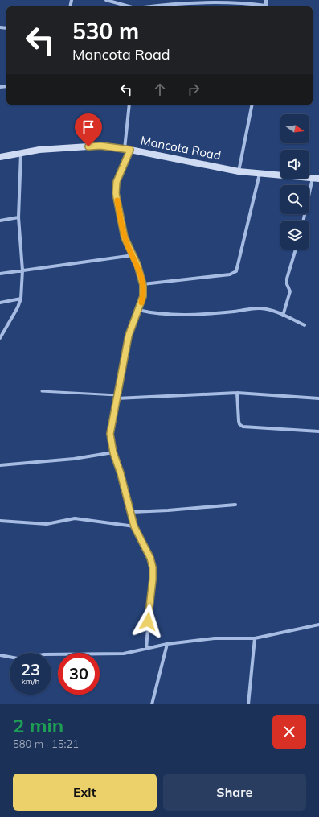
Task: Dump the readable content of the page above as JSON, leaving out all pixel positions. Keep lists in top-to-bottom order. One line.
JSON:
{"streets":{"main road":["Mancota Road"]},"north":"right","page":{"turn":["530 m","Mancota Road"],"speed":"23 km/h","limit":"30","heading":["2 min","580 m · 15:21"],"buttons":["Exit","Share"]}}
